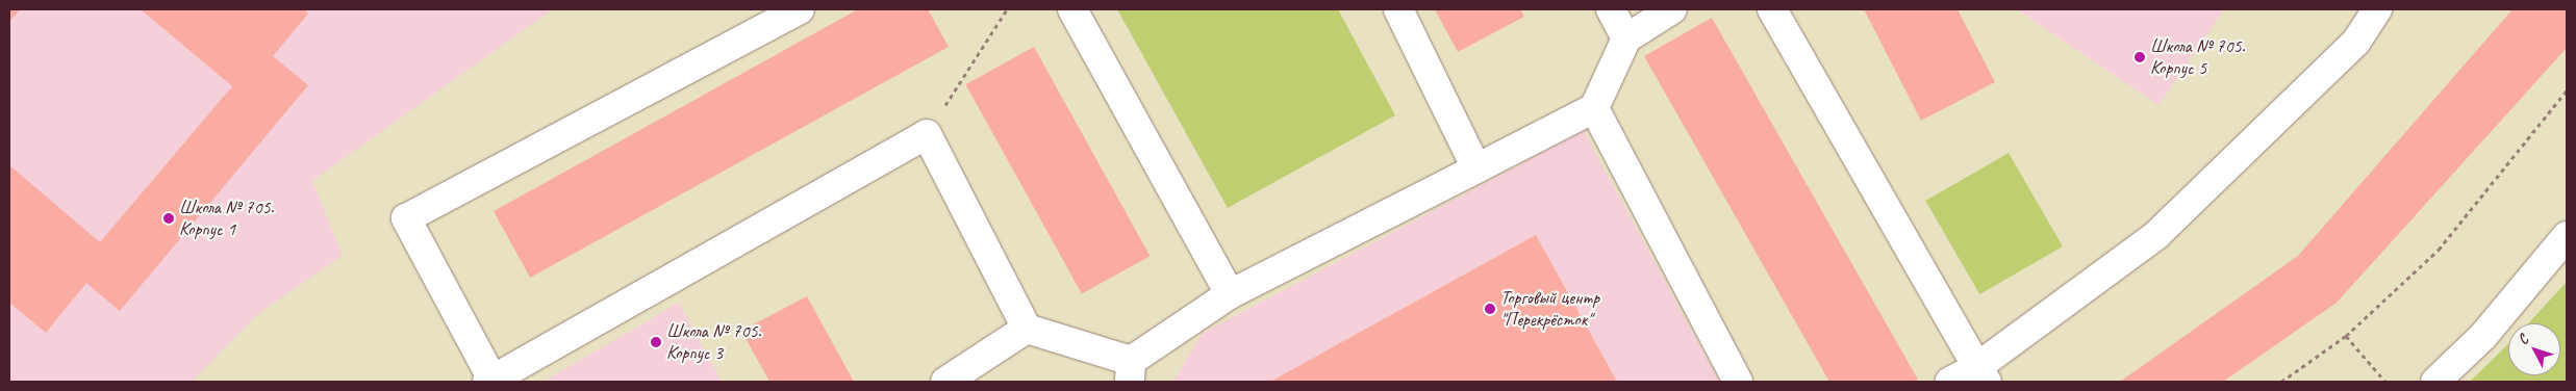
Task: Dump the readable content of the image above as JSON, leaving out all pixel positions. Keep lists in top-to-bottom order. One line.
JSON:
{"places":["Школа № 705. Корпус 5","Школа № 705. Корпус 1","Торговый центр \"Перекрёсток\"","Школа № 705. Корпус 3"],"north":"top left"}
